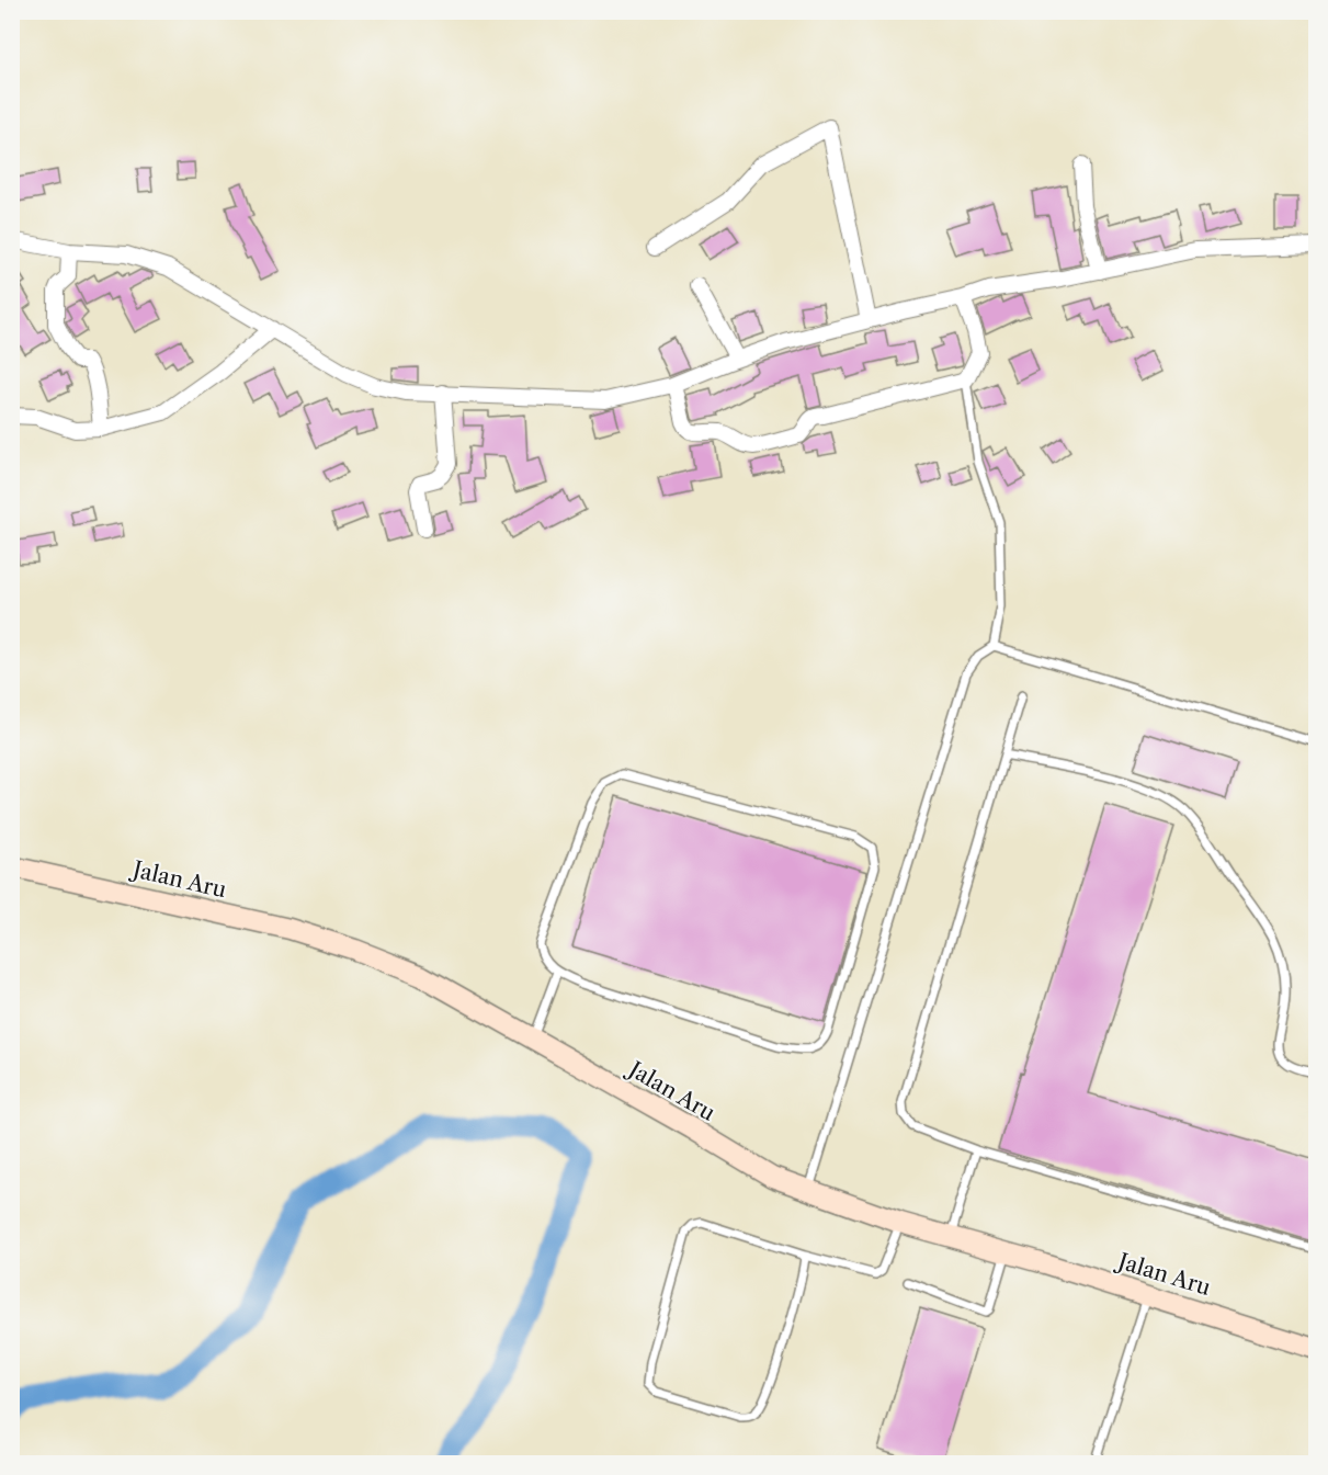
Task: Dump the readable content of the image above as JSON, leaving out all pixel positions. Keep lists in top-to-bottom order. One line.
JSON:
{"streets":{"street":["Jalan Aru"]}}
